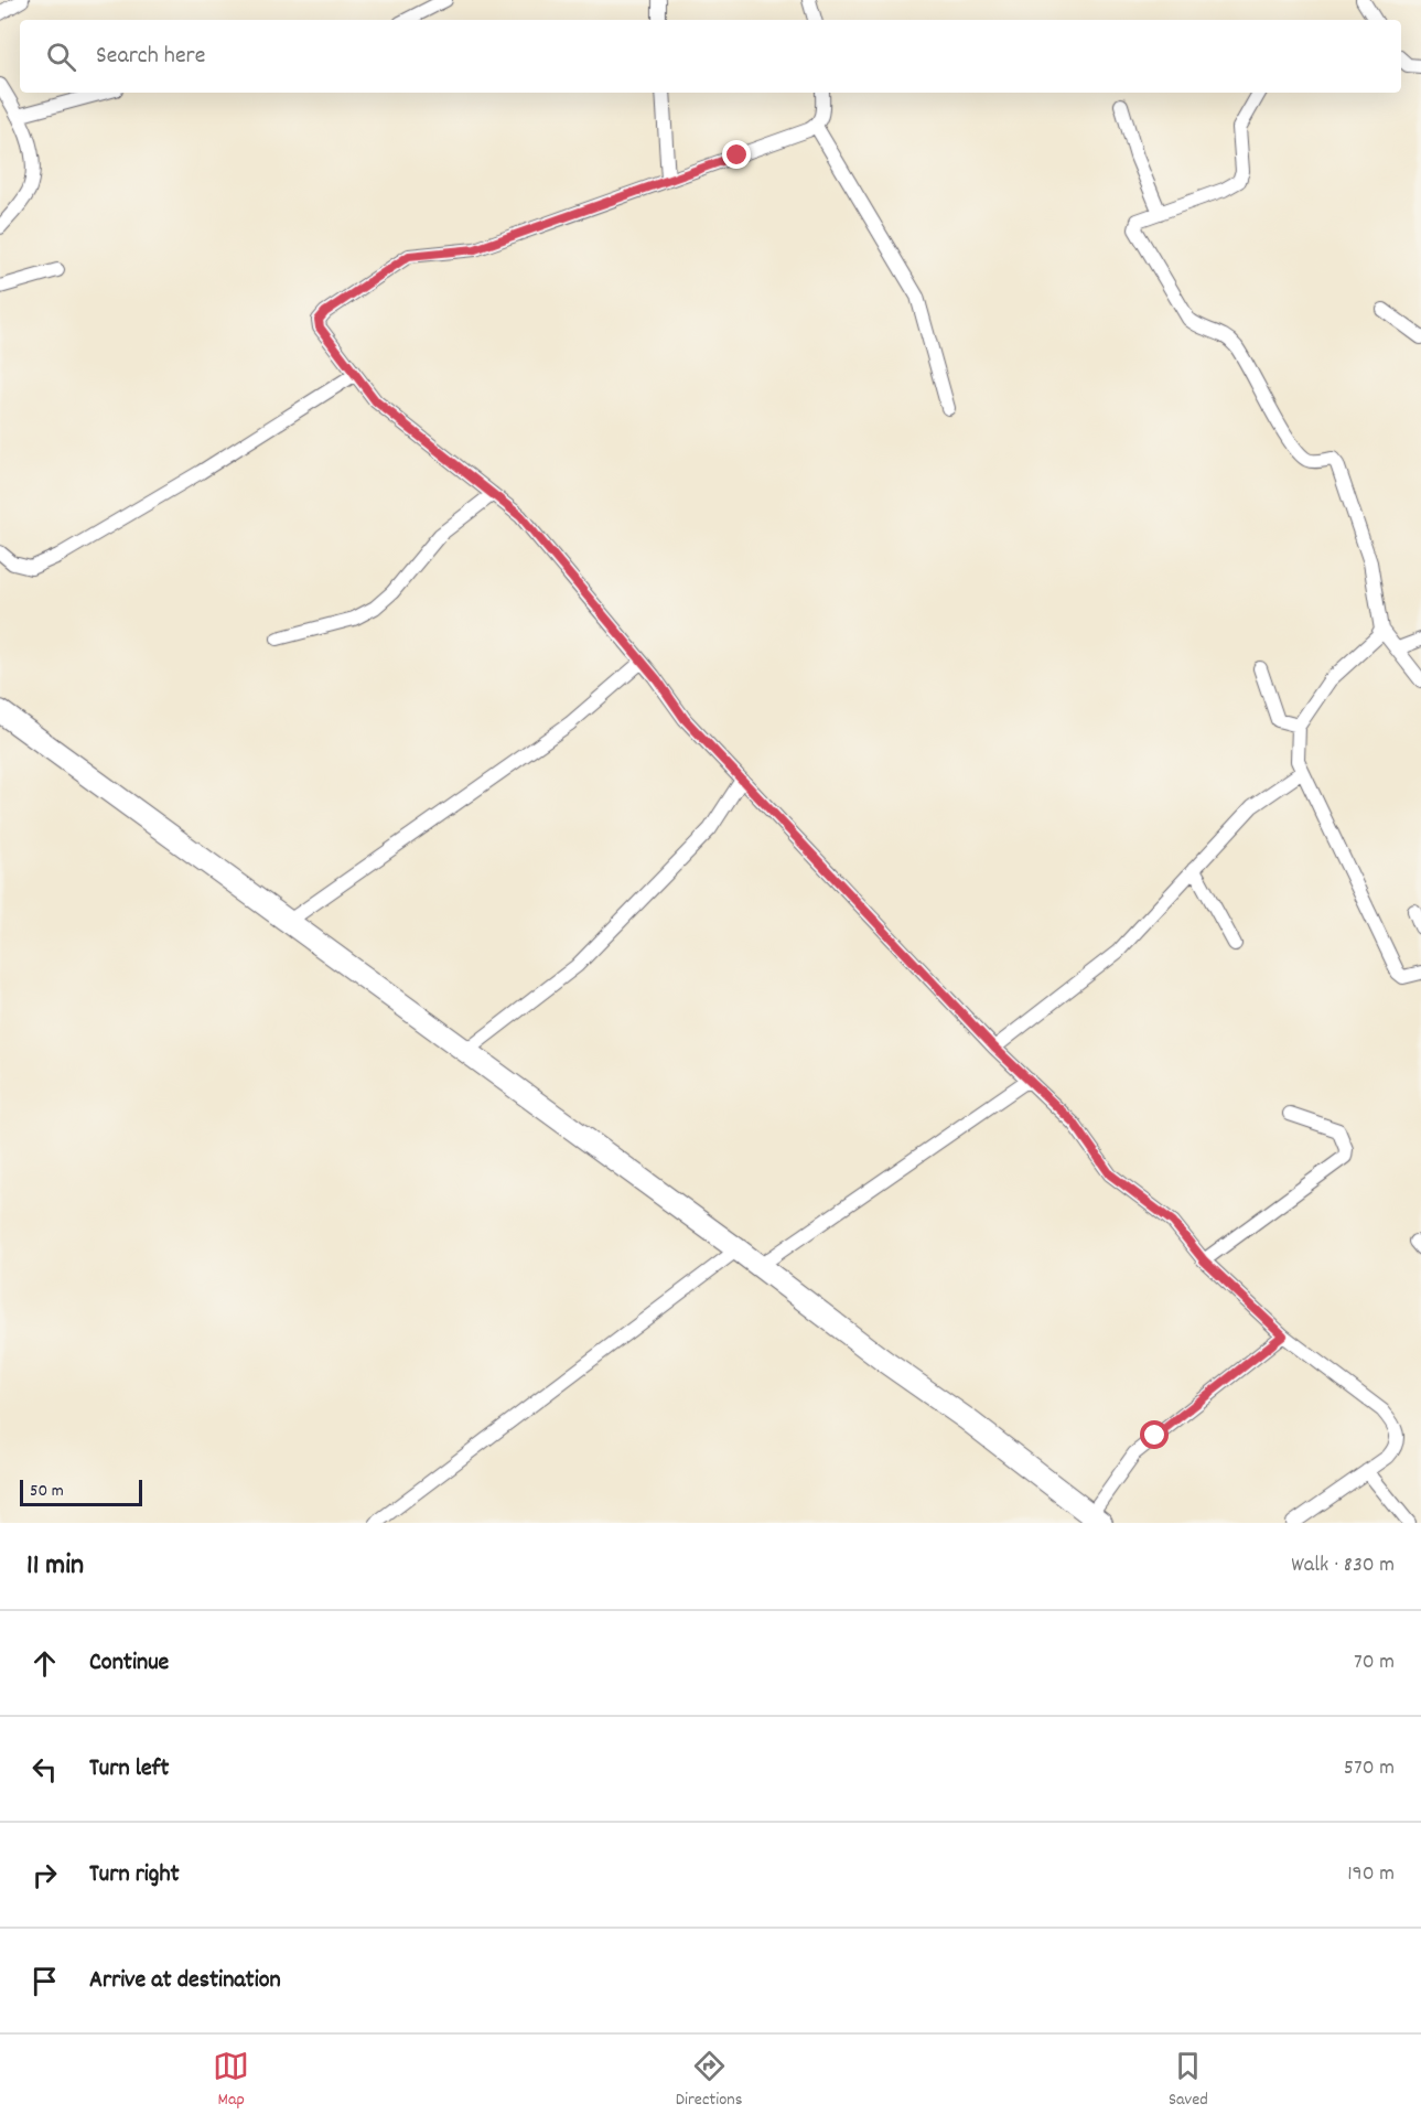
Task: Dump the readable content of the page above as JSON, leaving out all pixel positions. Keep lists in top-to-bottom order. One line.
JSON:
{"scale_bar":"50 m","page":{"search":"Search here","scale":"50 m","heading":["11 min","Walk · 830 m"],"list":[["Continue","70 m"],["Turn left","570 m"],["Turn right","190 m"],"Arrive at destination"],"nav":["Map","Directions","Saved"]}}
